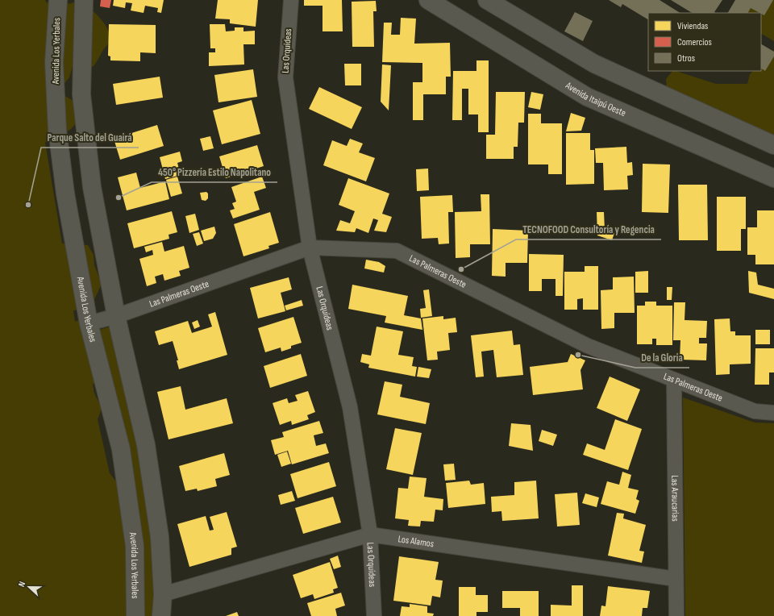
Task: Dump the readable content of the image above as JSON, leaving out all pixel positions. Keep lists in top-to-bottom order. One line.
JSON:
{"streets":{"street":["Avenida Los Yerbales","Las Orquídeas","Avenida Itaipú Oeste","Las Palmeras Oeste","Las Araucarias","Los Alamos"]},"crossings":[["Avenida Los Yerbales","Las Palmeras Oeste"],["Las Orquídeas","Las Palmeras Oeste"],["Las Orquídeas","Los Alamos"],["Las Palmeras Oeste","Las Araucarias"],["Las Araucarias","Los Alamos"]],"places":["450° Pizzería Estilo Napolitano","Parque Salto del Guairá","TECNOFOOD Consultoría y Regencia","De la Gloria"],"legend":["Viviendas","Comercios","Otros"],"north":"left"}
